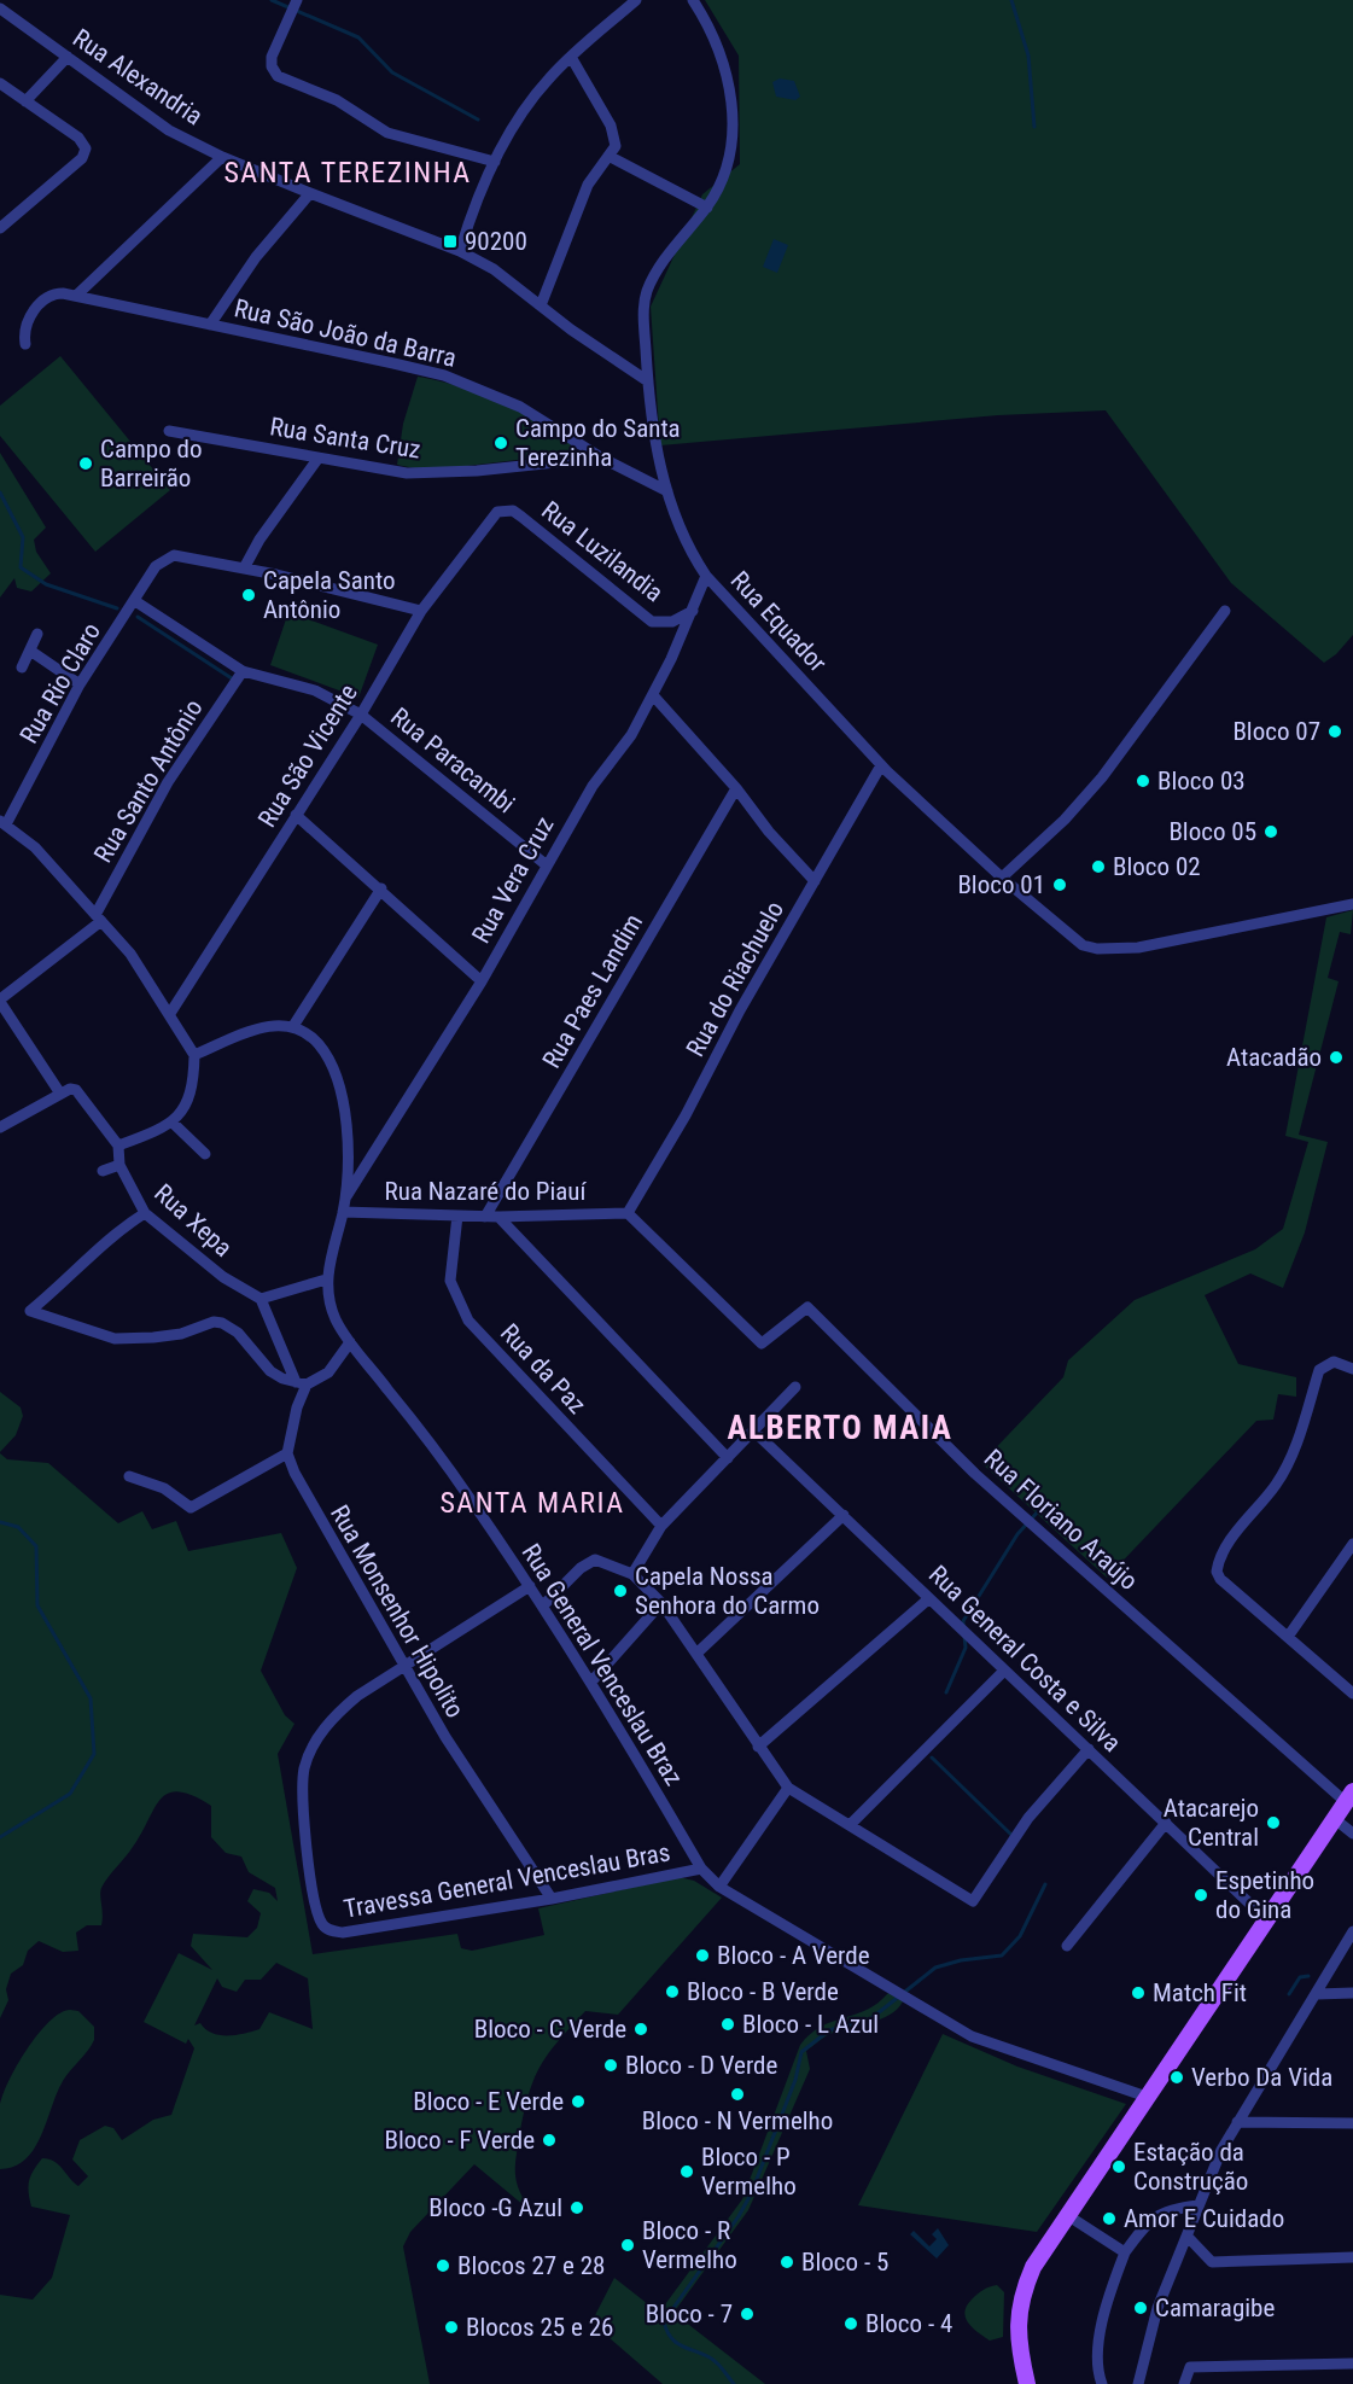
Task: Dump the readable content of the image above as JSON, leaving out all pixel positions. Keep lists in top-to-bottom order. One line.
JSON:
{"streets":{"street":["Rua Alexandria","Rua São João da Barra","Rua Santa Cruz","Rua Luzilandia","Rua Equador","Rua Rio Claro","Rua São Vicente","Rua Paracambi","Rua Santo Antônio","Rua Vera Cruz","Rua do Riachuelo","Rua Paes Landim","Rua Nazaré do Piauí","Rua Xepa","Rua da Paz","Rua Floriano Araújo","Rua Monsenhor Hipolito","Rua General Costa e Silva","Rua General Venceslau Braz","Travessa General Venceslau Bras"]},"crossings":[["Rua Alexandria","Rua Equador"],["Rua São João da Barra","Rua Santa Cruz"],["Rua São João da Barra","Rua Equador"],["Rua Luzilandia","Rua São Vicente"],["Rua Luzilandia","Rua Vera Cruz"],["Rua Equador","Rua Vera Cruz"],["Rua Equador","Rua do Riachuelo"],["Rua Rio Claro","Rua Paracambi"],["Rua São Vicente","Rua Paracambi"],["Rua Paracambi","Rua Santo Antônio"],["Rua Paracambi","Rua Vera Cruz"],["Rua Vera Cruz","Rua General Venceslau Braz"],["Rua do Riachuelo","Rua Nazaré do Piauí"],["Rua do Riachuelo","Rua Floriano Araújo"],["Rua Paes Landim","Rua Nazaré do Piauí"],["Rua Nazaré do Piauí","Rua da Paz"],["Rua Nazaré do Piauí","Rua Floriano Araújo"],["Rua Nazaré do Piauí","Rua General Venceslau Braz"],["Rua Monsenhor Hipolito","Travessa General Venceslau Bras"],["Rua General Venceslau Braz","Travessa General Venceslau Bras"]],"districts":["SANTA TEREZINHA","ALBERTO MAIA","SANTA MARIA"],"places":{"transit":["90200"],"other":["Campo do Santa Terezinha","Campo do Barreirão","Capela Santo Antônio","Bloco 07","Bloco 03","Bloco 05","Bloco 02","Bloco 01","Atacadão","Capela Nossa Senhora do Carmo","Atacarejo Central","Espetinho do Gina","Bloco - A Verde","Bloco - B Verde","Match Fit","Bloco - L Azul","Bloco - C Verde","Bloco - D Verde","Verbo Da Vida","Bloco - N Vermelho","Bloco - E Verde","Bloco - F Verde","Estação da Construção","Bloco - P Vermelho","Bloco -G Azul","Amor E Cuidado","Bloco - R Vermelho","Bloco - 5","Blocos 27 e 28","Camaragibe","Bloco - 7","Bloco - 4","Blocos 25 e 26"]}}
